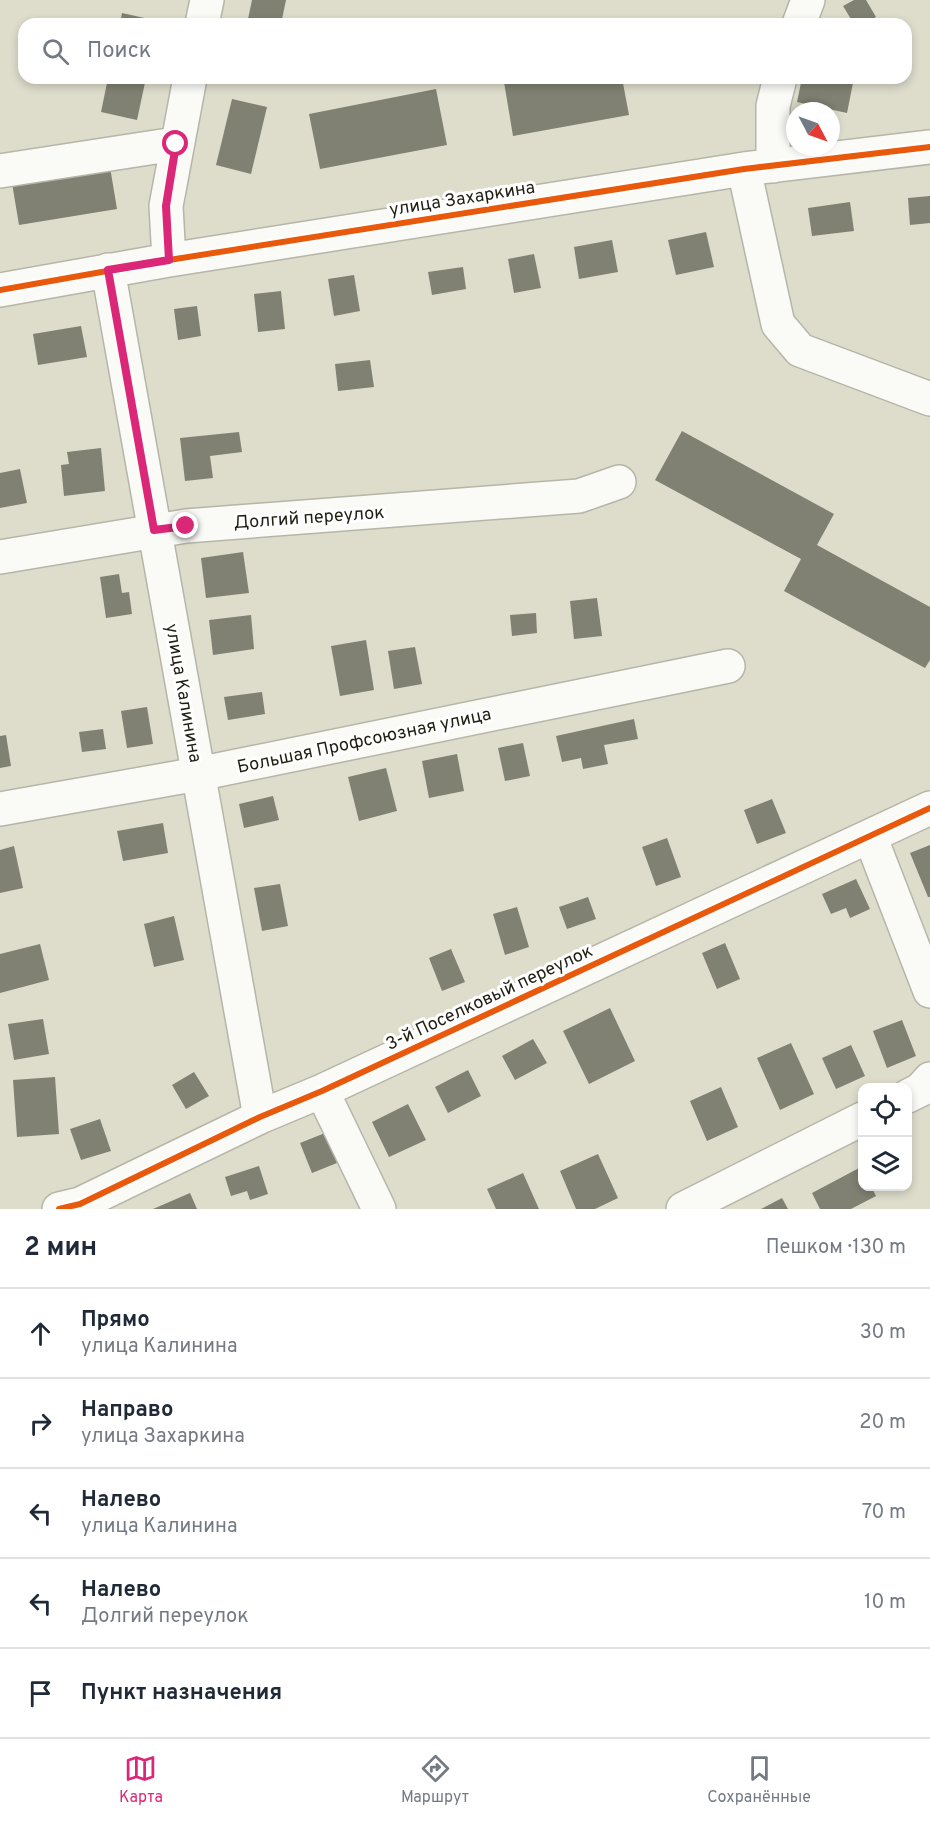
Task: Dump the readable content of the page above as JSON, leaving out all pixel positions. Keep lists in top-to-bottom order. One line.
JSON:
{"streets":{"street":["улица Захаркина","Долгий переулок","улица Калинина","Большая Профсоюзная улица","3-й Поселковый переулок"]},"crossings":[["улица Захаркина","улица Калинина"],["Долгий переулок","улица Калинина"],["улица Калинина","Большая Профсоюзная улица"],["улица Калинина","3-й Поселковый переулок"]],"north":"bottom right","page":{"search":"Поиск","heading":["2 мин","Пешком · 130 m"],"list":[["Прямо","улица Калинина","30 m"],["Направо","улица Захаркина","20 m"],["Налево","улица Калинина","70 m"],["Налево","Долгий переулок","10 m"],"Пункт назначения"],"nav":["Карта","Маршрут","Сохранённые"]}}
